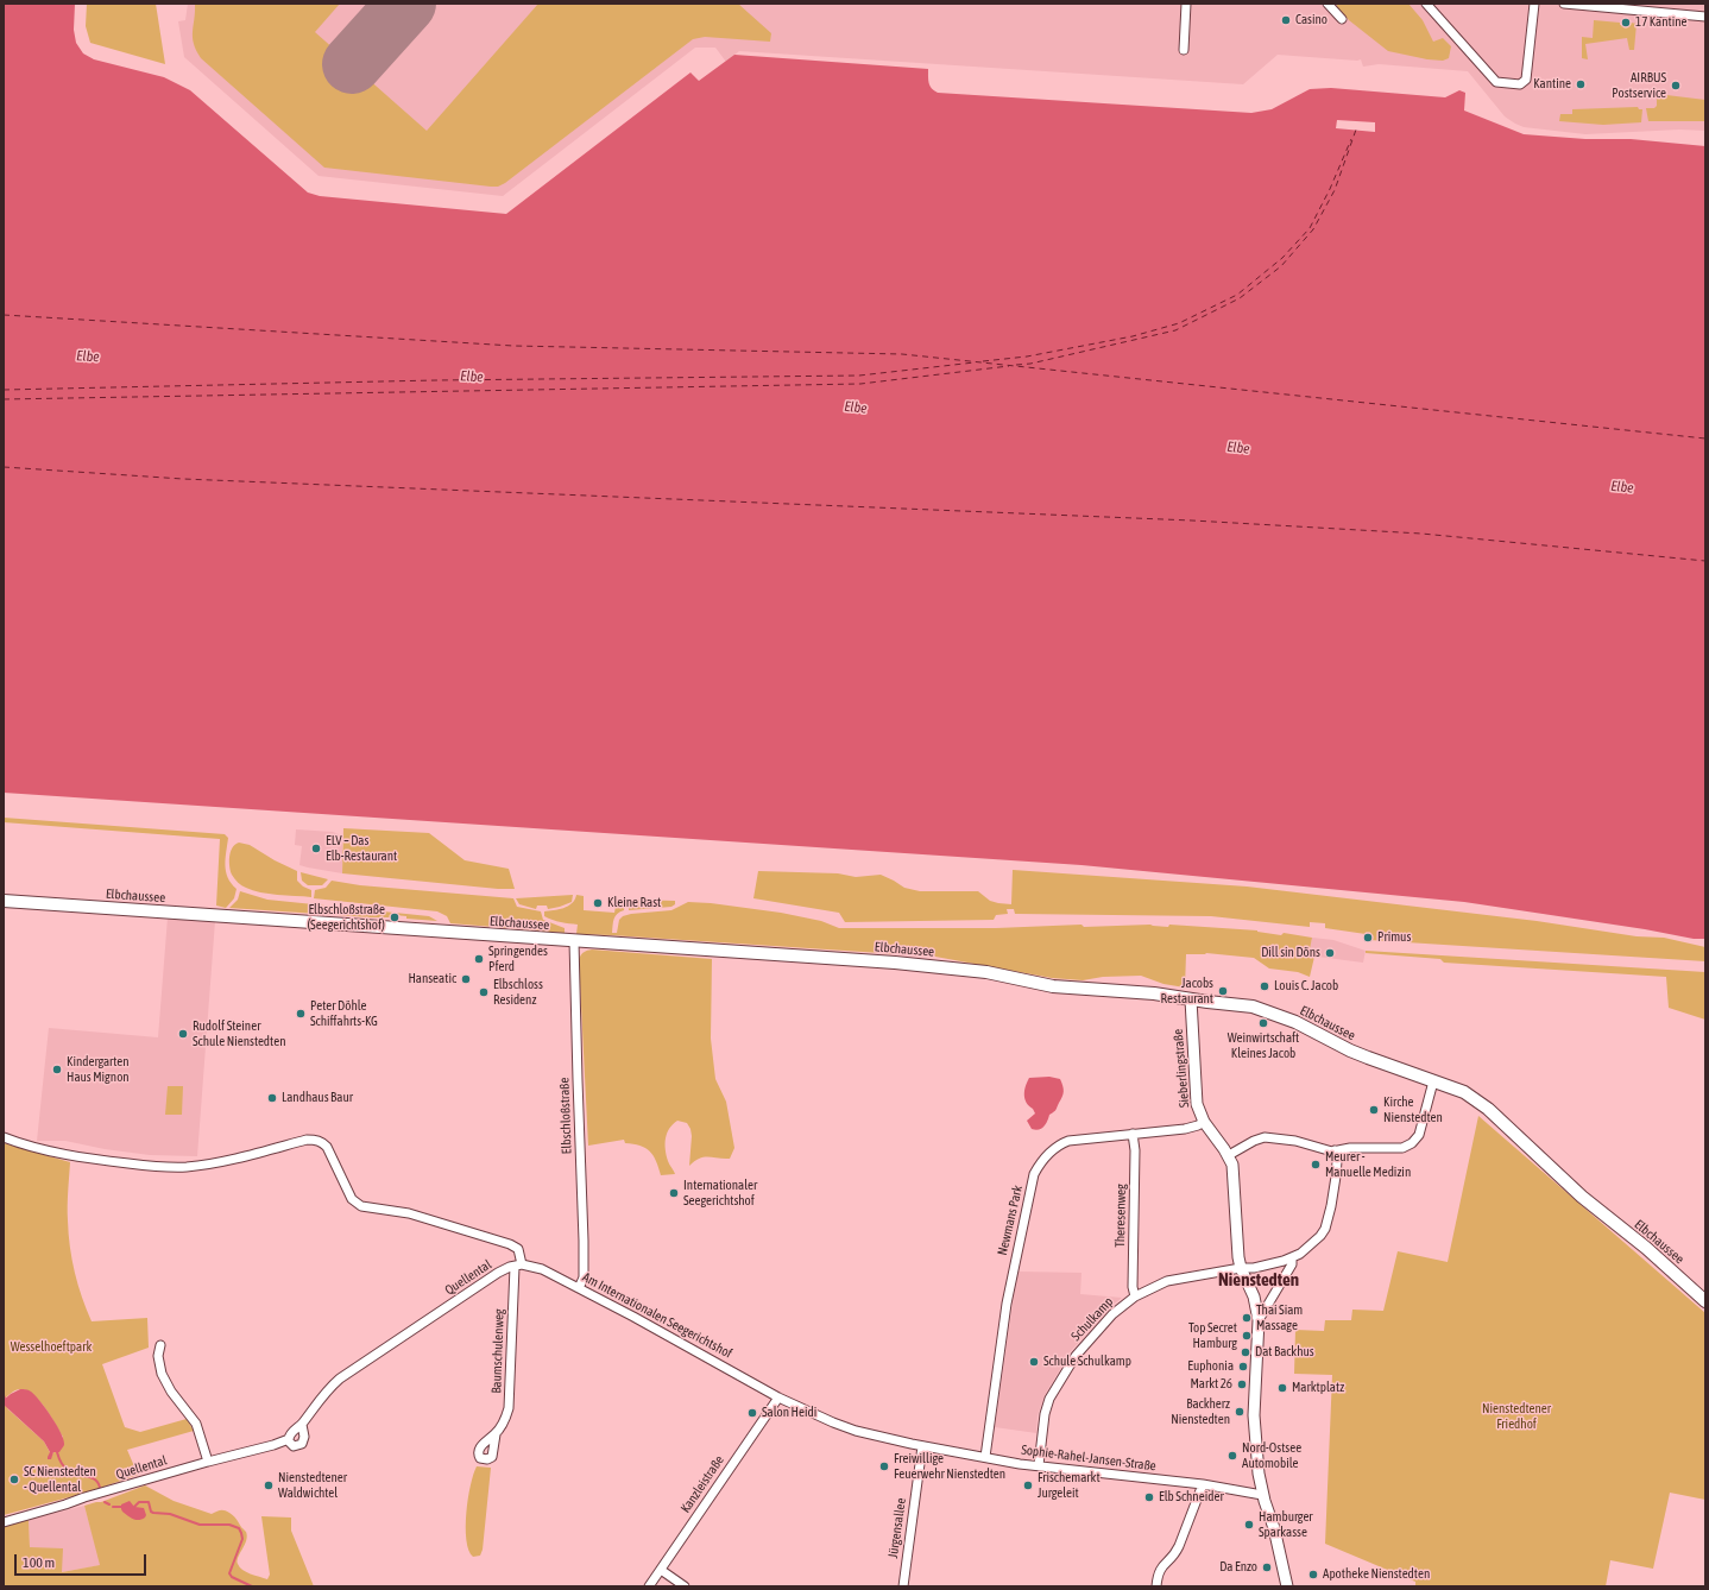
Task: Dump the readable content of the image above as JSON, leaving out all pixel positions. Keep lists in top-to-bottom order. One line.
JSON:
{"streets":{"main road":["Elbchaussee"],"street":["Sieberlingstraße","Elbschloßstraße","Theresenweg","Newmans Park","Quellental","Am Internationalen Seegerichtshof","Schulkamp","Baumschulenweg","Sophie-Rahel-Jansen-Straße","Kanzleistraße","Jürgensallee"]},"crossings":[["Elbchaussee","Sieberlingstraße"],["Elbchaussee","Elbschloßstraße"],["Sieberlingstraße","Newmans Park"],["Sieberlingstraße","Schulkamp"],["Sieberlingstraße","Sophie-Rahel-Jansen-Straße"],["Elbschloßstraße","Am Internationalen Seegerichtshof"],["Theresenweg","Newmans Park"],["Theresenweg","Schulkamp"],["Newmans Park","Sophie-Rahel-Jansen-Straße"],["Quellental","Am Internationalen Seegerichtshof"],["Quellental","Baumschulenweg"],["Am Internationalen Seegerichtshof","Baumschulenweg"],["Am Internationalen Seegerichtshof","Sophie-Rahel-Jansen-Straße"],["Am Internationalen Seegerichtshof","Kanzleistraße"],["Schulkamp","Sophie-Rahel-Jansen-Straße"],["Sophie-Rahel-Jansen-Straße","Kanzleistraße"],["Sophie-Rahel-Jansen-Straße","Jürgensallee"]],"districts":["Nienstedten"],"water":["Elbe"],"parks":["Wesselhoeftpark","Nienstedtener Friedhof"],"places":["Casino","17 Kantine","Kantine","AIRBUS Postservice","ELV – Das Elb-Restaurant","Kleine Rast","Elbschloßstraße (Seegerichtshof)","Primus","Dill sin Döns","Springendes Pferd","Hanseatic","Louis C. Jacob","Jacobs Restaurant","Elbschloss Residenz","Peter Döhle Schiffahrts-KG","Weinwirtschaft Kleines Jacob","Rudolf Steiner Schule Nienstedten","Kindergarten Haus Mignon","Landhaus Baur","Kirche Nienstedten","Meurer - Manuelle Medizin","Internationaler Seegerichtshof","Thai Siam Massage","Top Secret Hamburg","Dat Backhus","Schule Schulkamp","Euphonia","Markt 26","Marktplatz","Backherz Nienstedten","Salon Heidi","Nord-Ostsee Automobile","Freiwillige Feuerwehr Nienstedten","SC Nienstedten - Quellental","Nienstedtener Waldwichtel","Frischemarkt Jurgeleit","Elb Schneider","Hamburger Sparkasse","Da Enzo","Apotheke Nienstedten"],"scale_bar":"100 m"}
